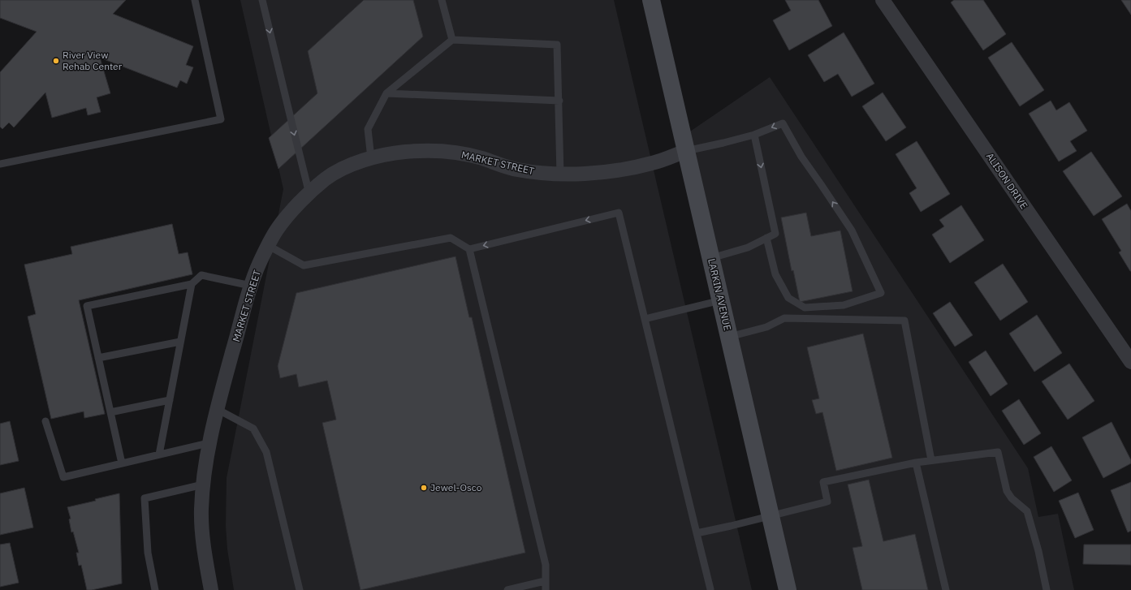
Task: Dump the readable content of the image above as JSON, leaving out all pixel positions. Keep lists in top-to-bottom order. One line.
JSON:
{"streets":{"main road":["LARKIN AVENUE"],"street":["MARKET STREET","ALISON DRIVE"]},"crossings":[["MARKET STREET","LARKIN AVENUE"]],"places":["River View Rehab Center","Jewel-Osco"]}
